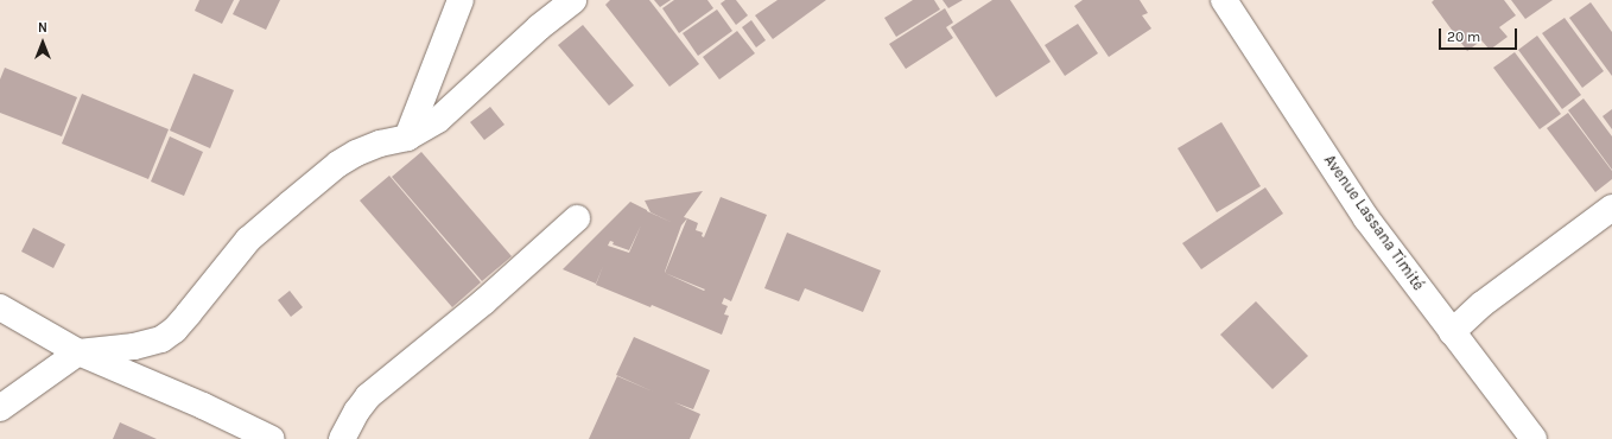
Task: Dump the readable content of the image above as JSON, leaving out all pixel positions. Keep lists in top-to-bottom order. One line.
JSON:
{"streets":{"street":["Avenue Lassana Timité"]},"scale_bar":"20 m","north":"top"}
